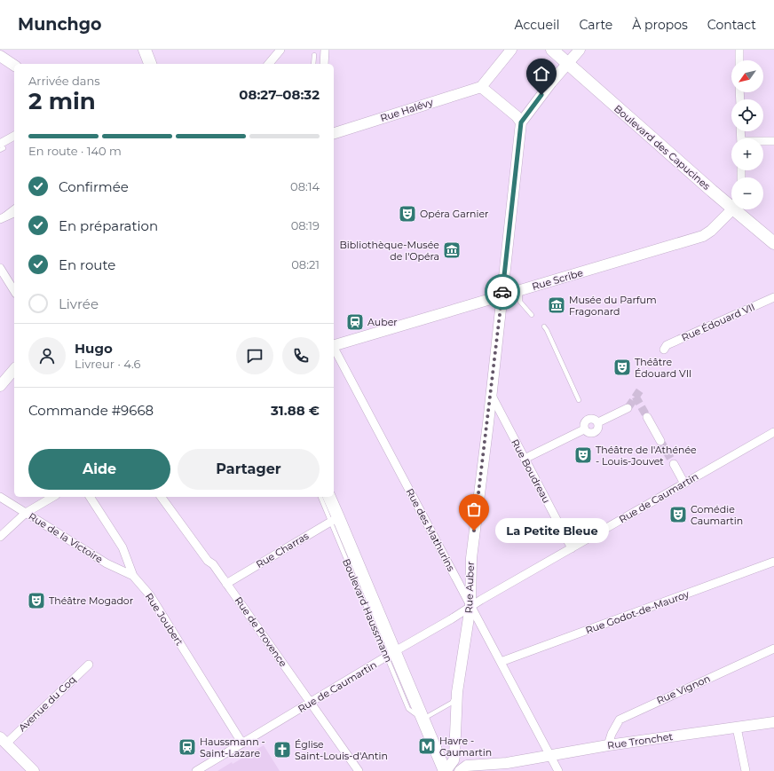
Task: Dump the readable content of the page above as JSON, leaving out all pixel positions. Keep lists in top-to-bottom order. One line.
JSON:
{"streets":{"main road":["Rue Halévy","Boulevard des Capucines","Rue Scribe","Rue Auber","Boulevard Haussmann","Rue Tronchet"],"street":["Rue Édouard VII","Rue Boudreau","Rue de Caumartin","Rue des Mathurins","Rue de la Victoire","Rue Charras","Rue Godot-de-Mauroy","Rue Joubert","Rue de Provence","Rue Vignon","Avenue du Coq"]},"crossings":[["Rue Scribe","Rue Auber"],["Rue Boudreau","Rue de Caumartin"],["Rue Boudreau","Rue Auber"],["Rue de Caumartin","Rue des Mathurins"],["Rue de Caumartin","Rue Auber"],["Rue de Caumartin","Boulevard Haussmann"],["Rue de Caumartin","Rue Joubert"],["Rue de Caumartin","Rue de Provence"],["Rue des Mathurins","Rue Auber"],["Rue des Mathurins","Rue Godot-de-Mauroy"],["Rue des Mathurins","Rue Tronchet"],["Rue de la Victoire","Rue Joubert"],["Rue Charras","Boulevard Haussmann"],["Rue Charras","Rue de Provence"],["Rue Auber","Boulevard Haussmann"],["Rue Vignon","Rue Tronchet"]],"places":{"theatre":["Opéra Garnier","Théâtre Édouard VII","Théâtre de l'Athénée - Louis-Jouvet","Comédie Caumartin","Théâtre Mogador"],"museum":["Bibliothèque-Musée de l'Opéra","Musée du Parfum Fragonard"],"station":["Auber","Haussmann - Saint-Lazare"],"other":["La Petite Bleue"],"metro station":["Havre - Caumartin"],"church":["Église Saint-Louis-d'Antin"]},"north":"bottom left","page":{"header":"Munchgo","nav":["Accueil","Carte","À propos","Contact"],"map_buttons":["+","−"],"heading":["2 min","Arrivée dans","08:27–08:32"],"panel":["Hugo","Livreur · 4.6","Commande #9668","31.88 €"],"bar":"En route · 140 m","list":[["Confirmée","08:14"],["En préparation","08:19"],["En route","08:21"],"Livrée"],"buttons":["Aide","Partager"],"bubble":"La Petite Bleue"}}
